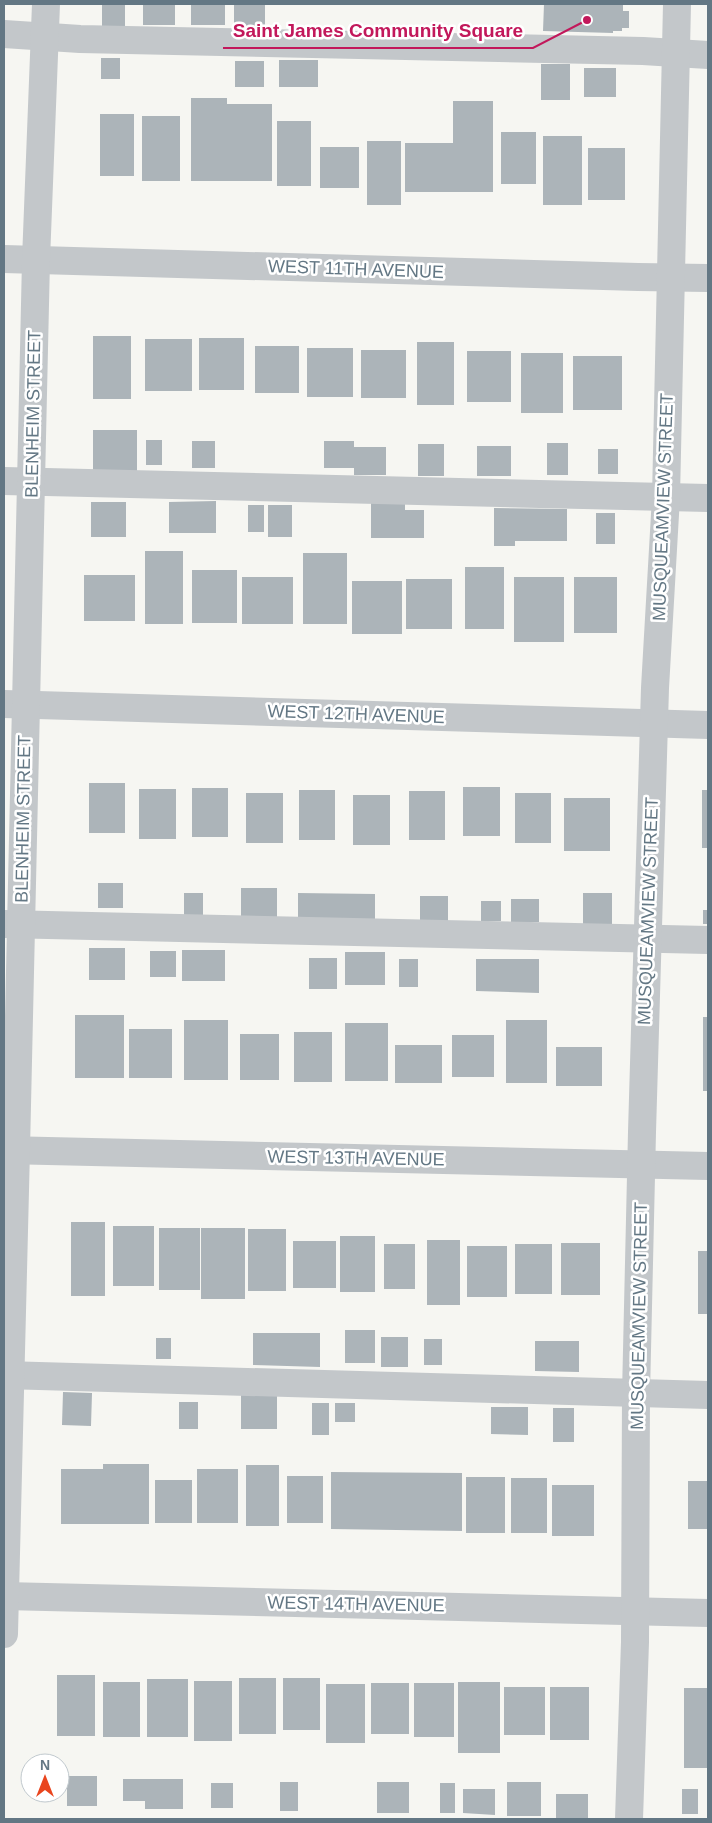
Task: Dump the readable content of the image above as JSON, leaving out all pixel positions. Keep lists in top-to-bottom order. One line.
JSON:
{"streets":{"street":["WEST 11TH AVENUE","BLENHEIM STREET","MUSQUEAMVIEW STREET","WEST 12TH AVENUE","WEST 13TH AVENUE","WEST 14TH AVENUE"]},"crossings":[["WEST 11TH AVENUE","BLENHEIM STREET"],["WEST 11TH AVENUE","MUSQUEAMVIEW STREET"],["BLENHEIM STREET","WEST 12TH AVENUE"],["BLENHEIM STREET","WEST 13TH AVENUE"],["BLENHEIM STREET","WEST 14TH AVENUE"],["MUSQUEAMVIEW STREET","WEST 12TH AVENUE"],["MUSQUEAMVIEW STREET","WEST 13TH AVENUE"],["MUSQUEAMVIEW STREET","WEST 14TH AVENUE"]],"places":["Saint James Community Square"],"north":"top"}
